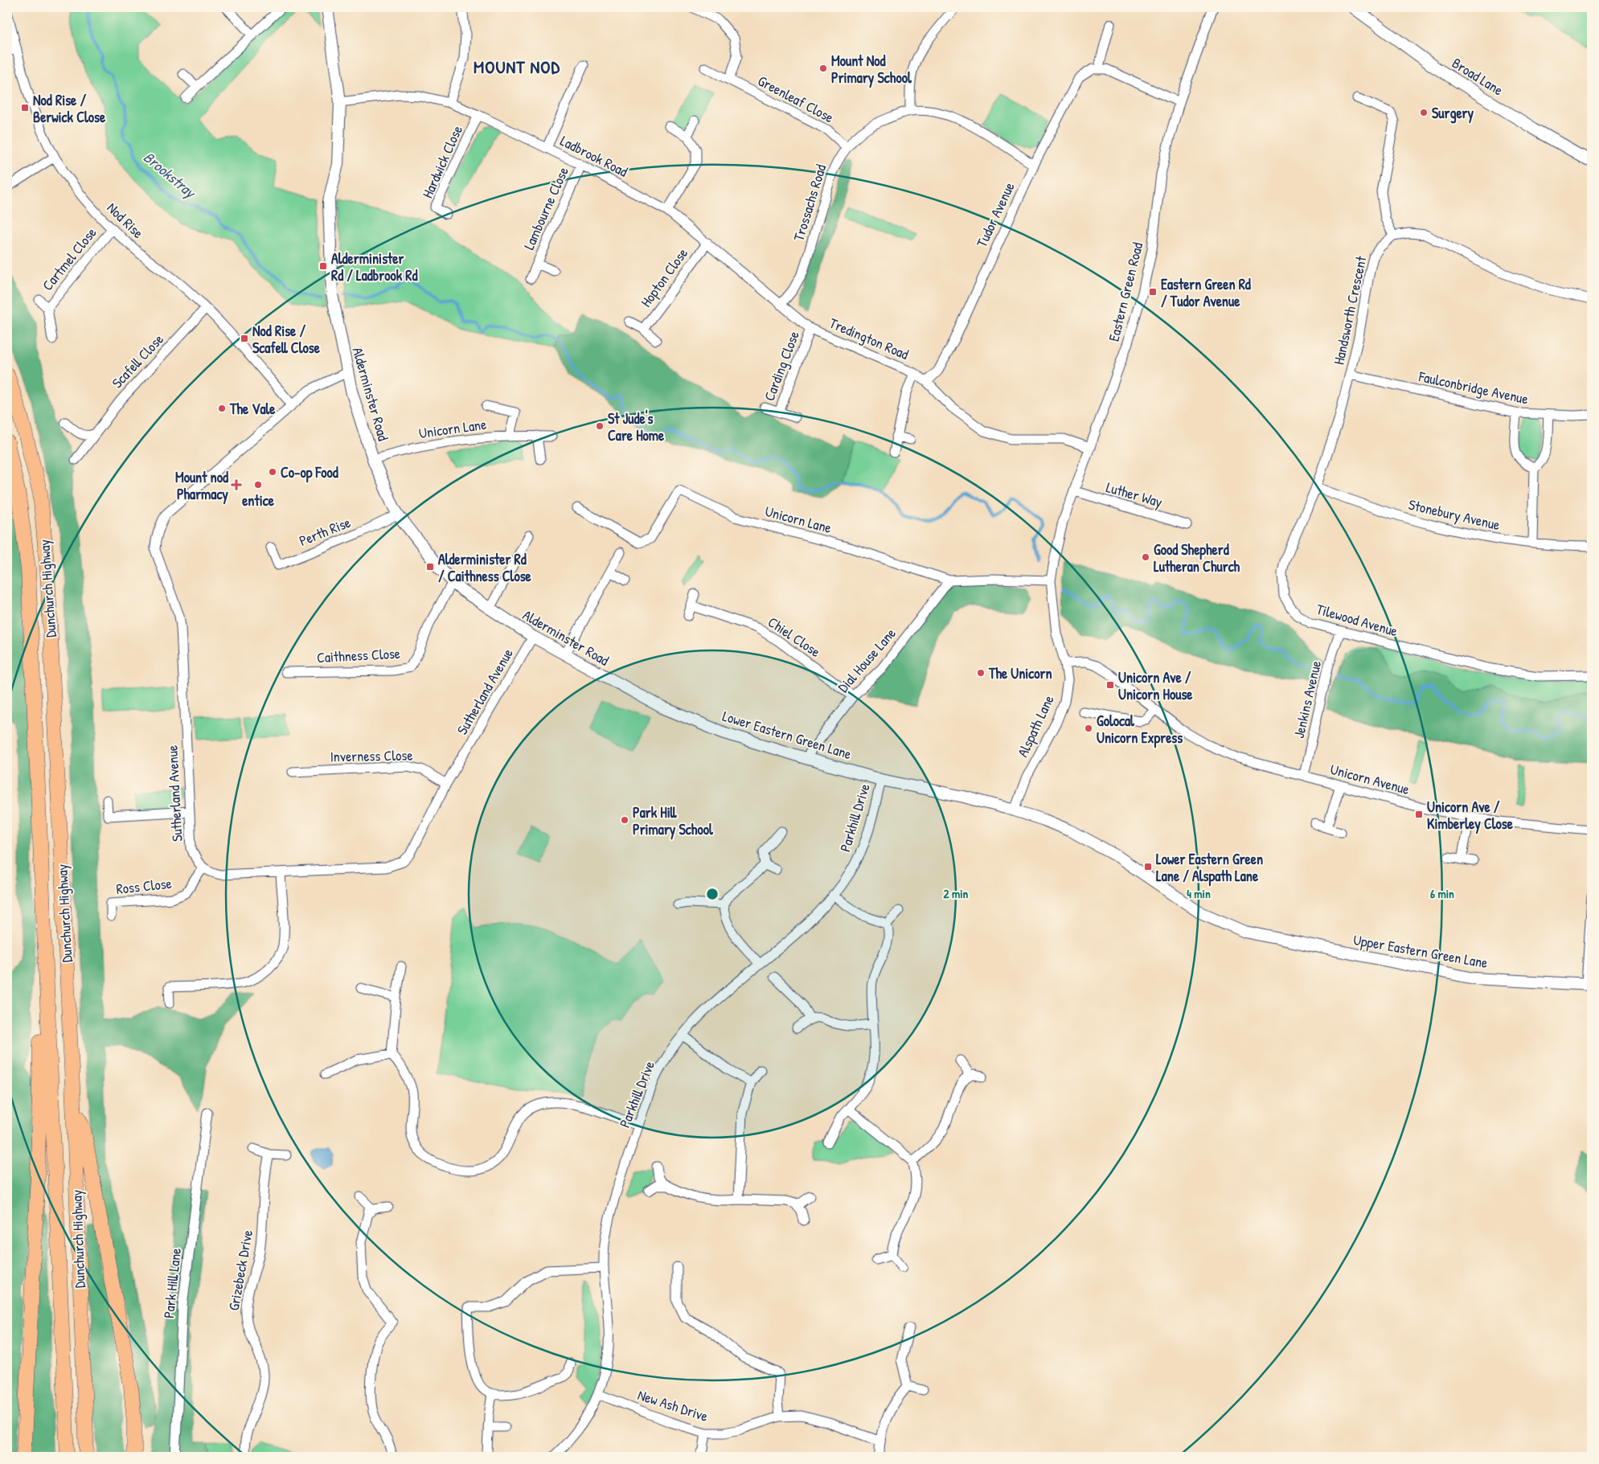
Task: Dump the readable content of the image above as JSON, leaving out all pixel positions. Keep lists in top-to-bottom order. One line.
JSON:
{"streets":{"highway":["Dunchurch Highway"],"street":["Broad Lane","Greenleaf Close","Ladbrook Road","Hardwick Close","Trossachs Road","Lambourne Close","Tudor Avenue","Nod Rise","Cartmel Close","Hopton Close","Eastern Green Road","Handsworth Crescent","Tredington Road","Scafell Close","Carding Close","Faulconbridge Avenue","Alderminster Road","Unicorn Lane","Luther Way","Stonebury Avenue","Perth Rise","Tilewood Avenue","Chiel Close","Caithness Close","Dial House Lane","Sutherland Avenue","Jenkins Avenue","Alspath Lane","Lower Eastern Green Lane","Inverness Close","Unicorn Avenue","Parkhill Drive","Ross Close","Upper Eastern Green Lane","Grizebeck Drive","Park Hill Lane","New Ash Drive"]},"crossings":[["Greenleaf Close","Trossachs Road"],["Ladbrook Road","Hardwick Close"],["Ladbrook Road","Trossachs Road"],["Ladbrook Road","Lambourne Close"],["Ladbrook Road","Hopton Close"],["Ladbrook Road","Tredington Road"],["Ladbrook Road","Alderminster Road"],["Trossachs Road","Tudor Avenue"],["Tudor Avenue","Tredington Road"],["Nod Rise","Cartmel Close"],["Nod Rise","Scafell Close"],["Nod Rise","Sutherland Avenue"],["Eastern Green Road","Tredington Road"],["Eastern Green Road","Unicorn Lane"],["Eastern Green Road","Luther Way"],["Eastern Green Road","Alspath Lane"],["Handsworth Crescent","Faulconbridge Avenue"],["Handsworth Crescent","Tilewood Avenue"],["Tredington Road","Carding Close"],["Faulconbridge Avenue","Tilewood Avenue"],["Alderminster Road","Unicorn Lane"],["Alderminster Road","Perth Rise"],["Alderminster Road","Caithness Close"],["Alderminster Road","Sutherland Avenue"],["Alderminster Road","Lower Eastern Green Lane"],["Unicorn Lane","Dial House Lane"],["Unicorn Lane","Alspath Lane"],["Stonebury Avenue","Tilewood Avenue"],["Tilewood Avenue","Jenkins Avenue"],["Chiel Close","Dial House Lane"],["Dial House Lane","Lower Eastern Green Lane"],["Sutherland Avenue","Inverness Close"],["Sutherland Avenue","Ross Close"],["Jenkins Avenue","Unicorn Avenue"],["Alspath Lane","Lower Eastern Green Lane"],["Alspath Lane","Unicorn Avenue"],["Alspath Lane","Upper Eastern Green Lane"],["Lower Eastern Green Lane","Parkhill Drive"],["Lower Eastern Green Lane","Upper Eastern Green Lane"],["Parkhill Drive","New Ash Drive"]],"districts":["MOUNT NOD"],"water":["Brookstray"],"places":{"other":["Mount Nod Primary School","Surgery","The Vale","St Jude's Care Home","Co-op Food","entice","Good Shepherd Lutheran Church","The Unicorn","Golocal Unicorn Express","Park Hill Primary School"],"transit":["Nod Rise / Berwick Close","Alderminister Rd / Ladbrook Rd","Eastern Green Rd / Tudor Avenue","Nod Rise / Scafell Close","Alderminister Rd / Caithness Close","Unicorn Ave / Unicorn House","Unicorn Ave / Kimberley Close","Lower Eastern Green Lane / Alspath Lane"],"health":["Mount nod Pharmacy"]},"rings":["2 min","4 min","6 min"]}
